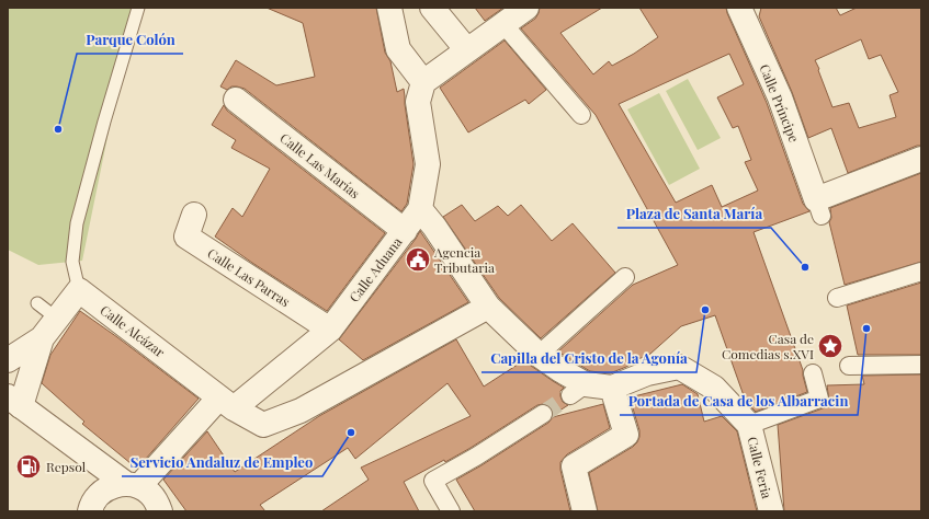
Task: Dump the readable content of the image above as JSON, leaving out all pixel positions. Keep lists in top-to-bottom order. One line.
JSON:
{"streets":{"street":["Calle Príncipe","Calle Las Marías","Calle Aduana","Calle Las Parras","Calle Alcázar","Calle Feria"]},"crossings":[["Calle Las Marías","Calle Aduana"],["Calle Aduana","Calle Las Parras"],["Calle Aduana","Calle Alcázar"]],"places":{"other":["Parque Colón","Plaza de Santa María","Capilla del Cristo de la Agonía","Portada de Casa de los Albarracin","Servicio Andaluz de Empleo"],"public building":["Agencia Tributaria"],"place":["Casa de Comedias s.XVI"],"fuel station":["Repsol"]}}
